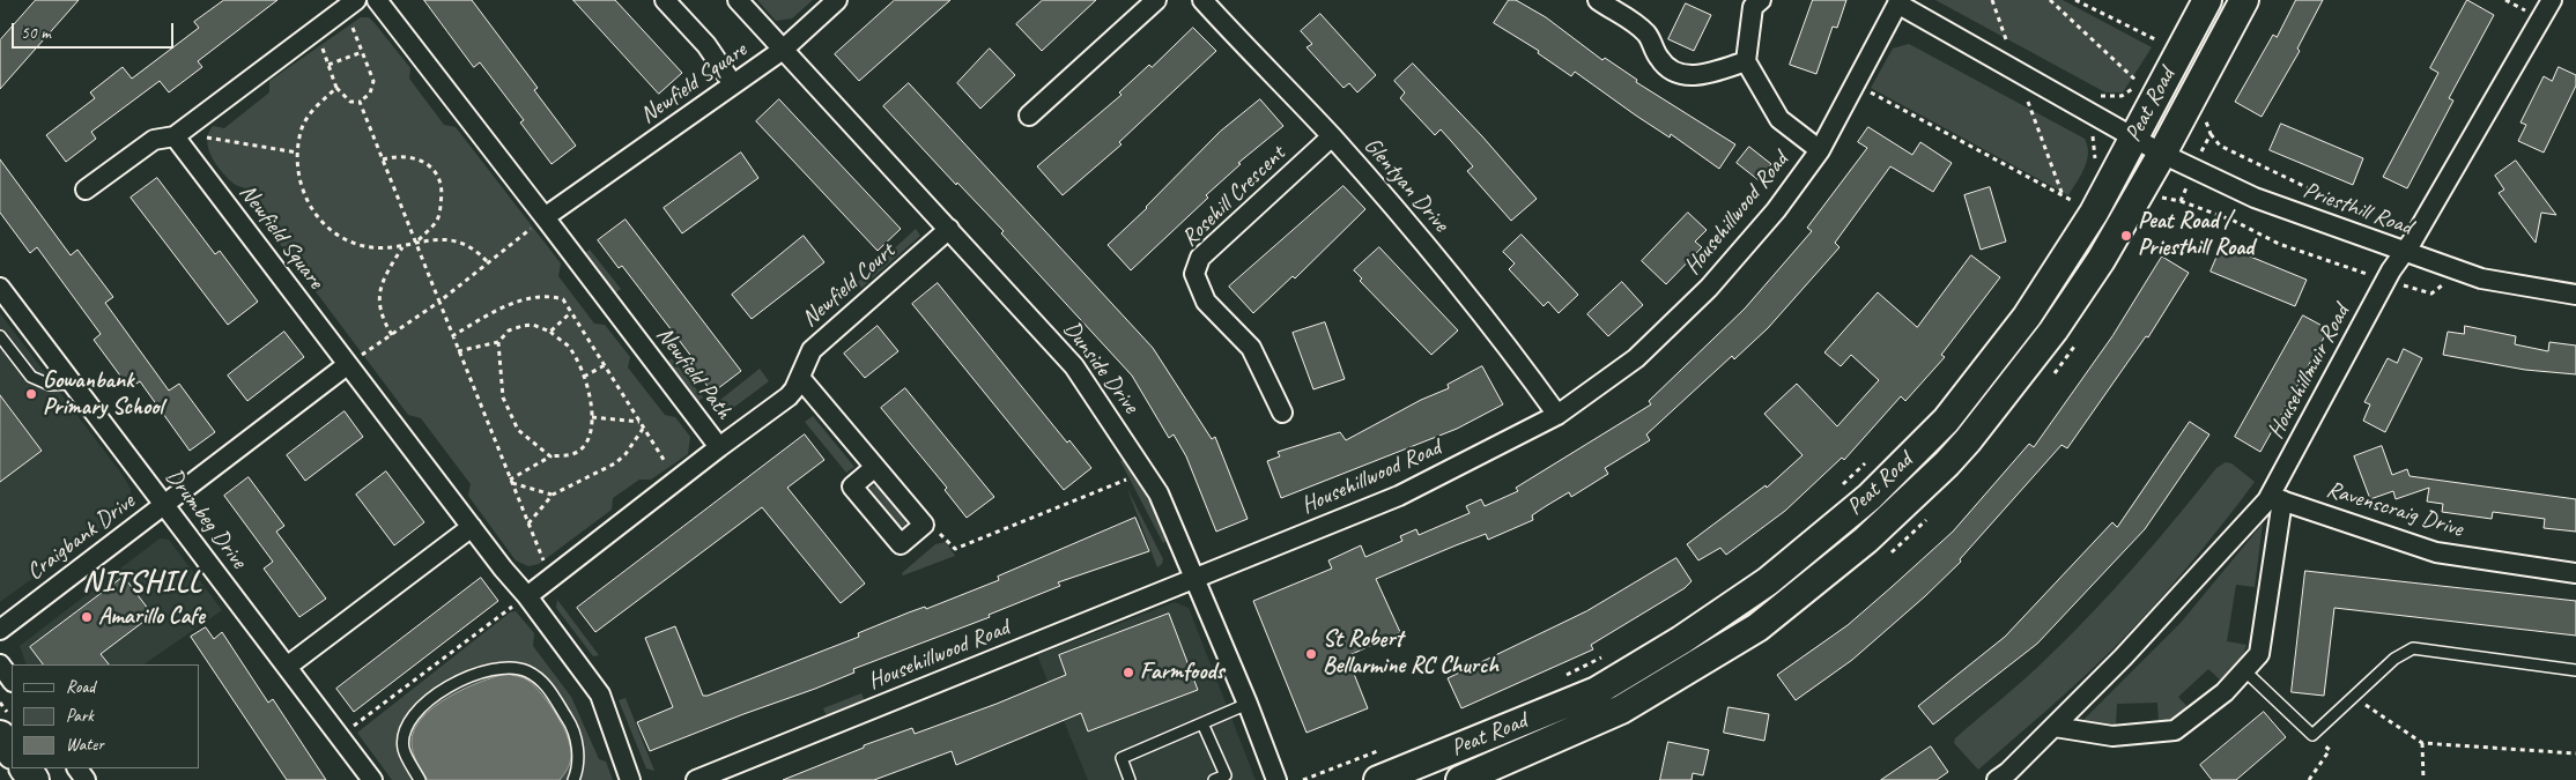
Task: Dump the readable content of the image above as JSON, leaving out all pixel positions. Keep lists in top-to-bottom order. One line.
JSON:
{"streets":{"street":["Newfield Square","Peat Road","Glentyan Drive","Rosehill Crescent","Priesthill Road","Househillwood Road","Newfield Court","Dunside Drive","Househillmuir Road","Newfield Path","Ravenscraig Drive","Drumbeg Drive","Craigbank Drive"]},"crossings":[["Newfield Square","Dunside Drive"],["Newfield Square","Newfield Path"],["Peat Road","Priesthill Road"],["Glentyan Drive","Rosehill Crescent"],["Glentyan Drive","Househillwood Road"],["Priesthill Road","Househillwood Road"],["Priesthill Road","Househillmuir Road"],["Househillwood Road","Dunside Drive"],["Newfield Court","Dunside Drive"],["Newfield Court","Newfield Path"],["Househillmuir Road","Ravenscraig Drive"],["Drumbeg Drive","Craigbank Drive"]],"districts":["NITSHILL"],"places":["Peat Road / Priesthill Road","Gowanbank Primary School","Amarillo Cafe","St Robert Bellarmine RC Church","Farmfoods"],"legend":["Road","Park","Water"],"scale_bar":"50 m"}
